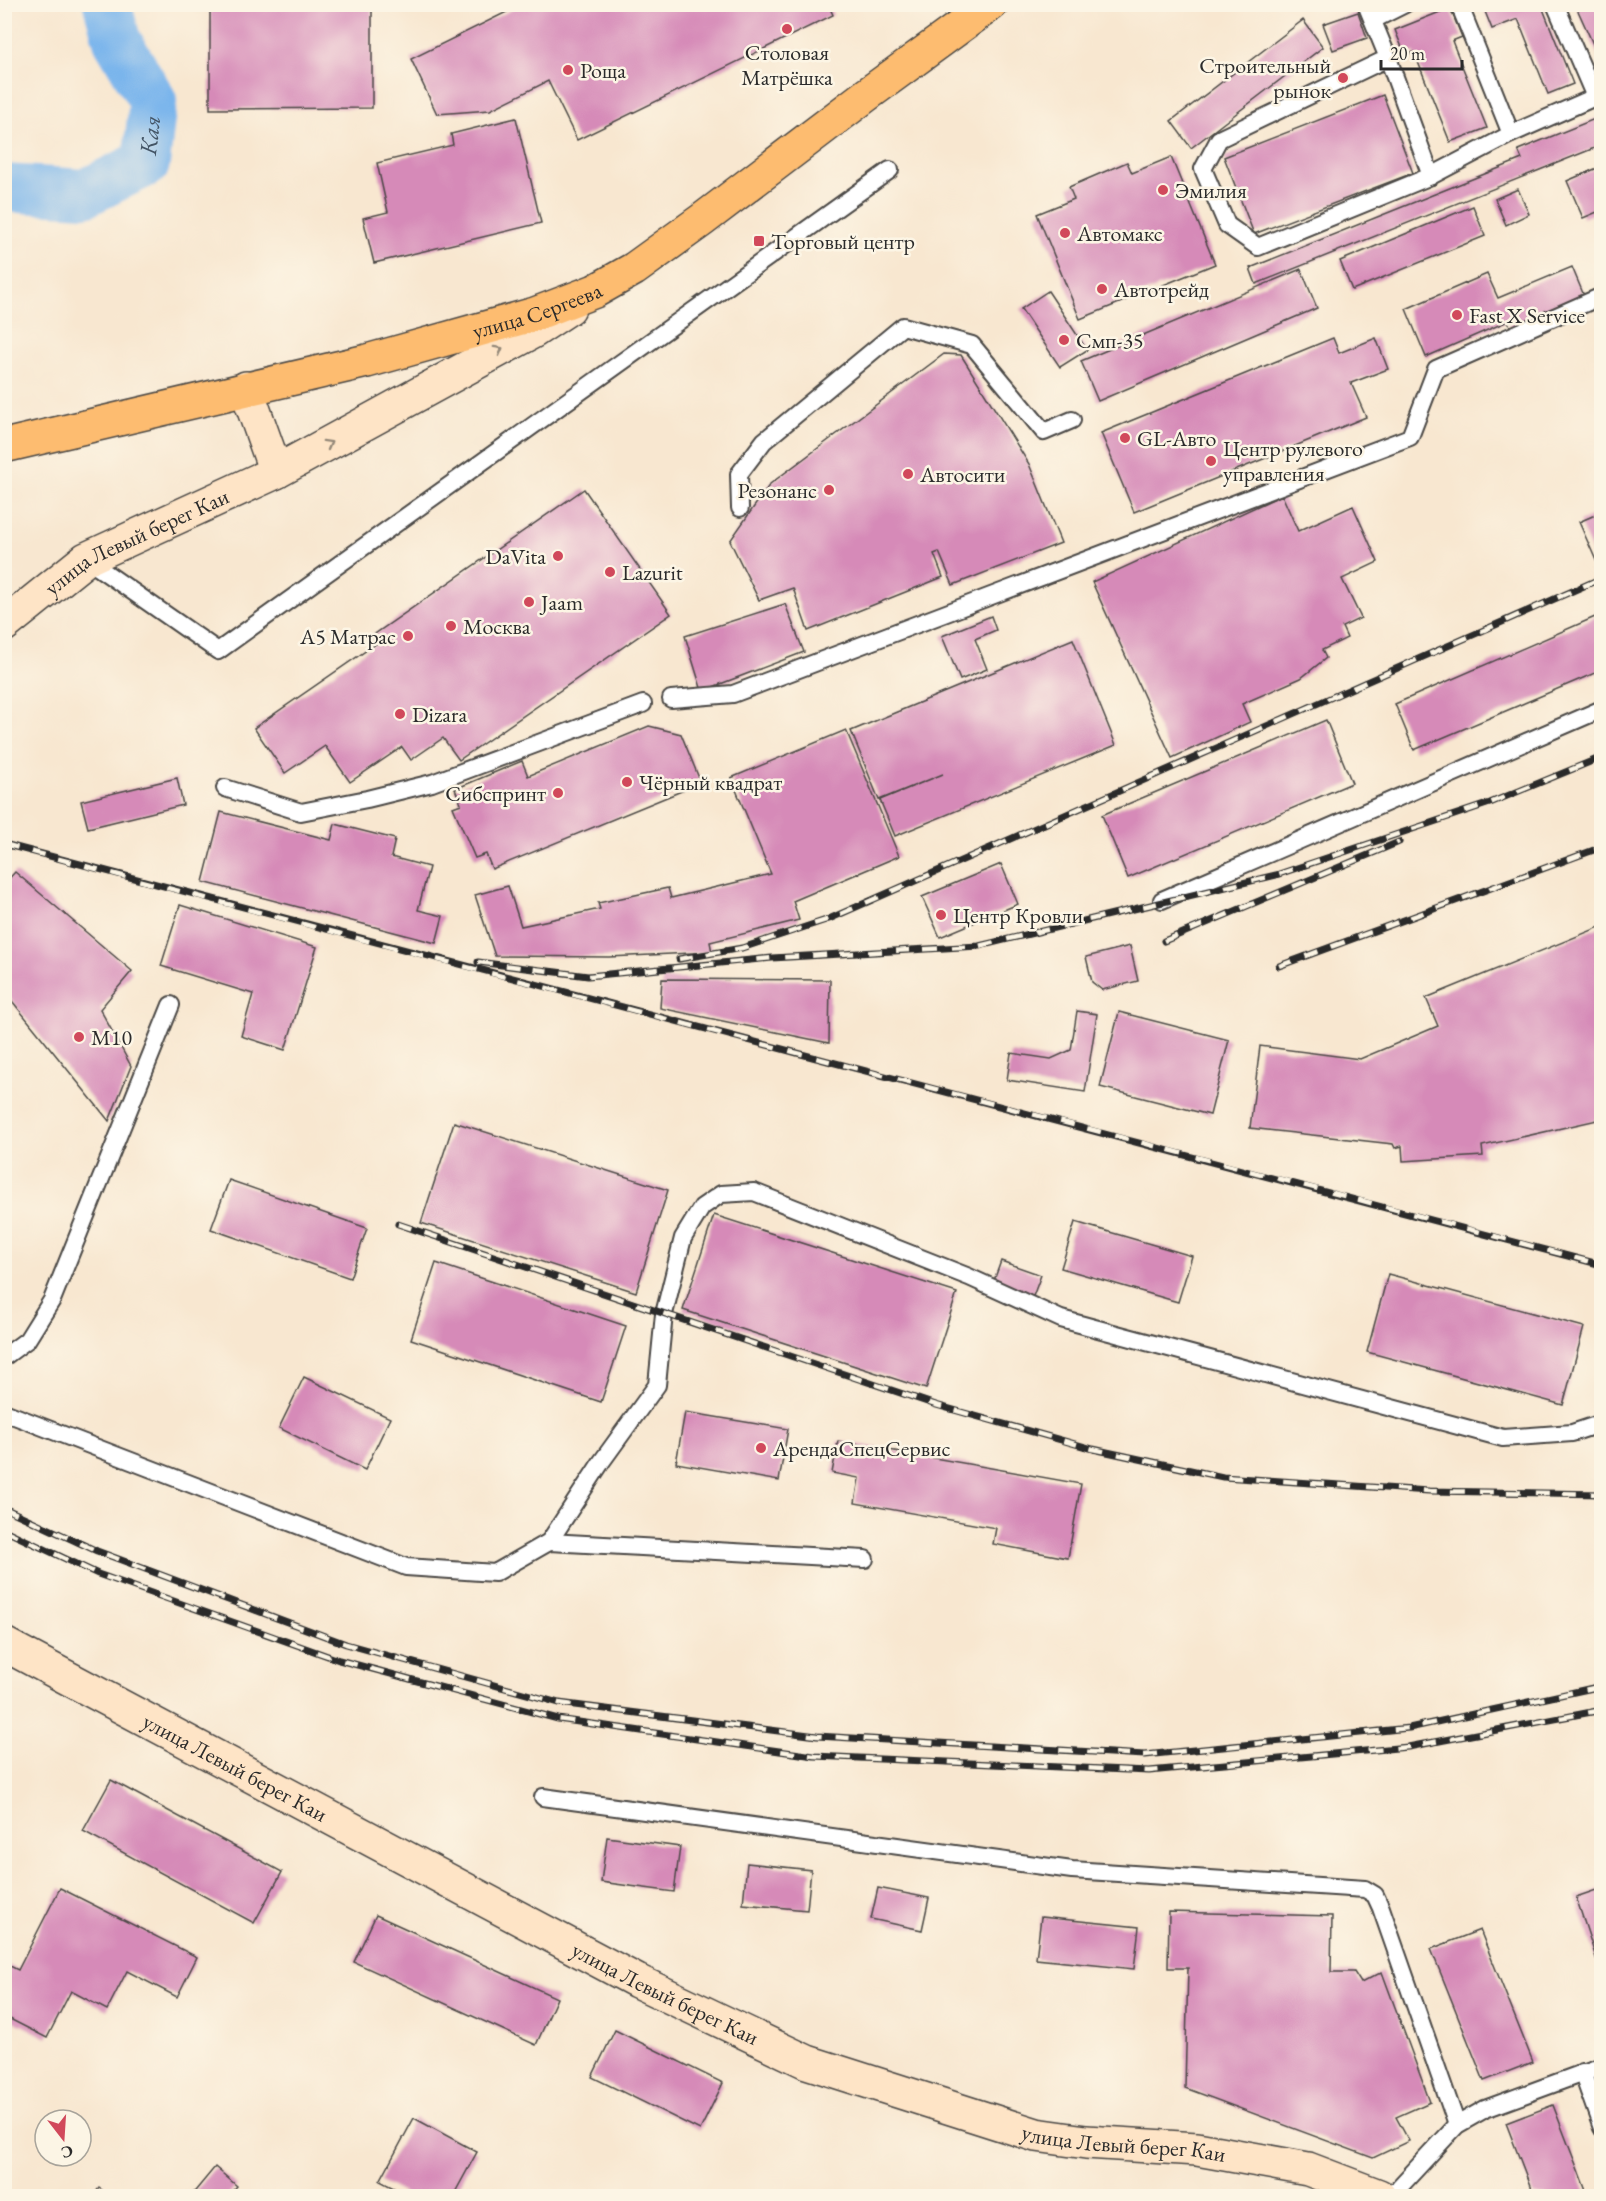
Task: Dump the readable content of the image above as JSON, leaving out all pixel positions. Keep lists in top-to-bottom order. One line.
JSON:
{"streets":{"main road":["улица Сергеева"],"street":["улица Левый берег Каи"]},"crossings":[["улица Сергеева","улица Левый берег Каи"]],"water":["Кая"],"places":{"other":["Столовая Матрёшка","Роща","Строительный рынок","Эмилия","Автомакс","Автотрейд","Fast X Service","Смп-35","GL-Авто","Центр рулевого управления","Автосити","Резонанс","DaVita","Lazurit","Jaam","Москва","А5 Матрас","Dizara","Чёрный квадрат","Сибспринт","Центр Кровли","M10","АрендаСпецСервис"],"transit":["Торговый центр"]},"scale_bar":"20 m","north":"bottom"}
